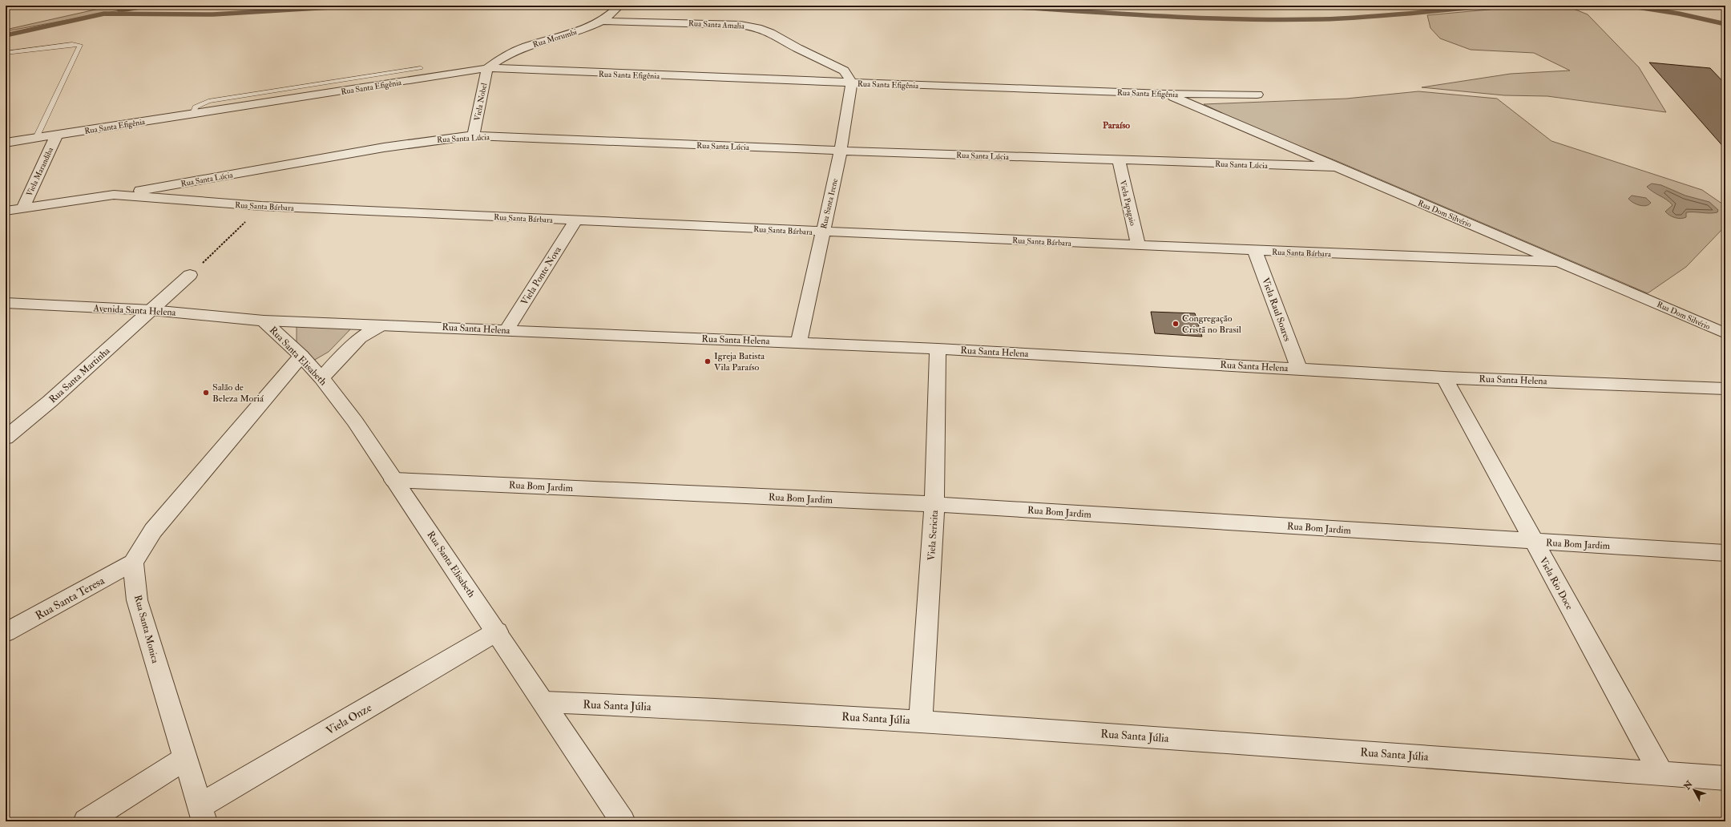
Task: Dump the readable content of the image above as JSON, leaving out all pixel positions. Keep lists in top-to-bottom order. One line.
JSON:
{"streets":{"street":["Rua Santa Amalia","Rua Morumbi","Rua Santa Efigênia","Viela Nobel","Rua Santa Lúcia","Viela Marandiba","Viela Papagaio","Rua Santa Irene","Rua Santa Bárbara","Rua Dom Silvério","Viela Ponte Nova","Viela Raul Soares","Avenida Santa Helena","Rua Santa Helena","Rua Santa Elisabeth","Rua Santa Martinha","Rua Bom Jardim","Viela Sericita","Viela Rio Doce","Rua Santa Teresa","Rua Santa Monica","Rua Santa Júlia","Viela Onze"]},"crossings":[["Rua Santa Amalia","Rua Morumbi"],["Rua Santa Amalia","Rua Santa Efigênia"],["Rua Santa Amalia","Rua Santa Irene"],["Rua Morumbi","Rua Santa Efigênia"],["Rua Morumbi","Viela Nobel"],["Rua Santa Efigênia","Viela Nobel"],["Rua Santa Efigênia","Viela Marandiba"],["Rua Santa Efigênia","Rua Santa Irene"],["Rua Santa Efigênia","Rua Dom Silvério"],["Viela Nobel","Rua Santa Lúcia"],["Rua Santa Lúcia","Viela Papagaio"],["Rua Santa Lúcia","Rua Santa Irene"],["Rua Santa Lúcia","Rua Santa Bárbara"],["Rua Santa Lúcia","Rua Dom Silvério"],["Viela Marandiba","Rua Santa Bárbara"],["Viela Papagaio","Rua Santa Bárbara"],["Rua Santa Irene","Rua Santa Bárbara"],["Rua Santa Irene","Rua Santa Helena"],["Rua Santa Bárbara","Rua Dom Silvério"],["Rua Santa Bárbara","Viela Ponte Nova"],["Rua Santa Bárbara","Viela Raul Soares"],["Viela Ponte Nova","Rua Santa Helena"],["Viela Raul Soares","Rua Santa Helena"],["Avenida Santa Helena","Rua Santa Helena"],["Avenida Santa Helena","Rua Santa Elisabeth"],["Avenida Santa Helena","Rua Santa Martinha"],["Rua Santa Helena","Rua Santa Elisabeth"],["Rua Santa Helena","Viela Sericita"],["Rua Santa Helena","Viela Rio Doce"],["Rua Santa Elisabeth","Rua Bom Jardim"],["Rua Santa Elisabeth","Rua Santa Júlia"],["Rua Santa Elisabeth","Viela Onze"],["Rua Bom Jardim","Viela Sericita"],["Rua Bom Jardim","Viela Rio Doce"],["Viela Sericita","Rua Santa Júlia"],["Viela Rio Doce","Rua Santa Júlia"],["Rua Santa Teresa","Rua Santa Monica"],["Rua Santa Monica","Viela Onze"]],"districts":["Paraíso"],"places":["Congregação Cristã no Brasil","Igreja Batista Vila Paraíso","Salão de Beleza Moriá"],"north":"top left"}
